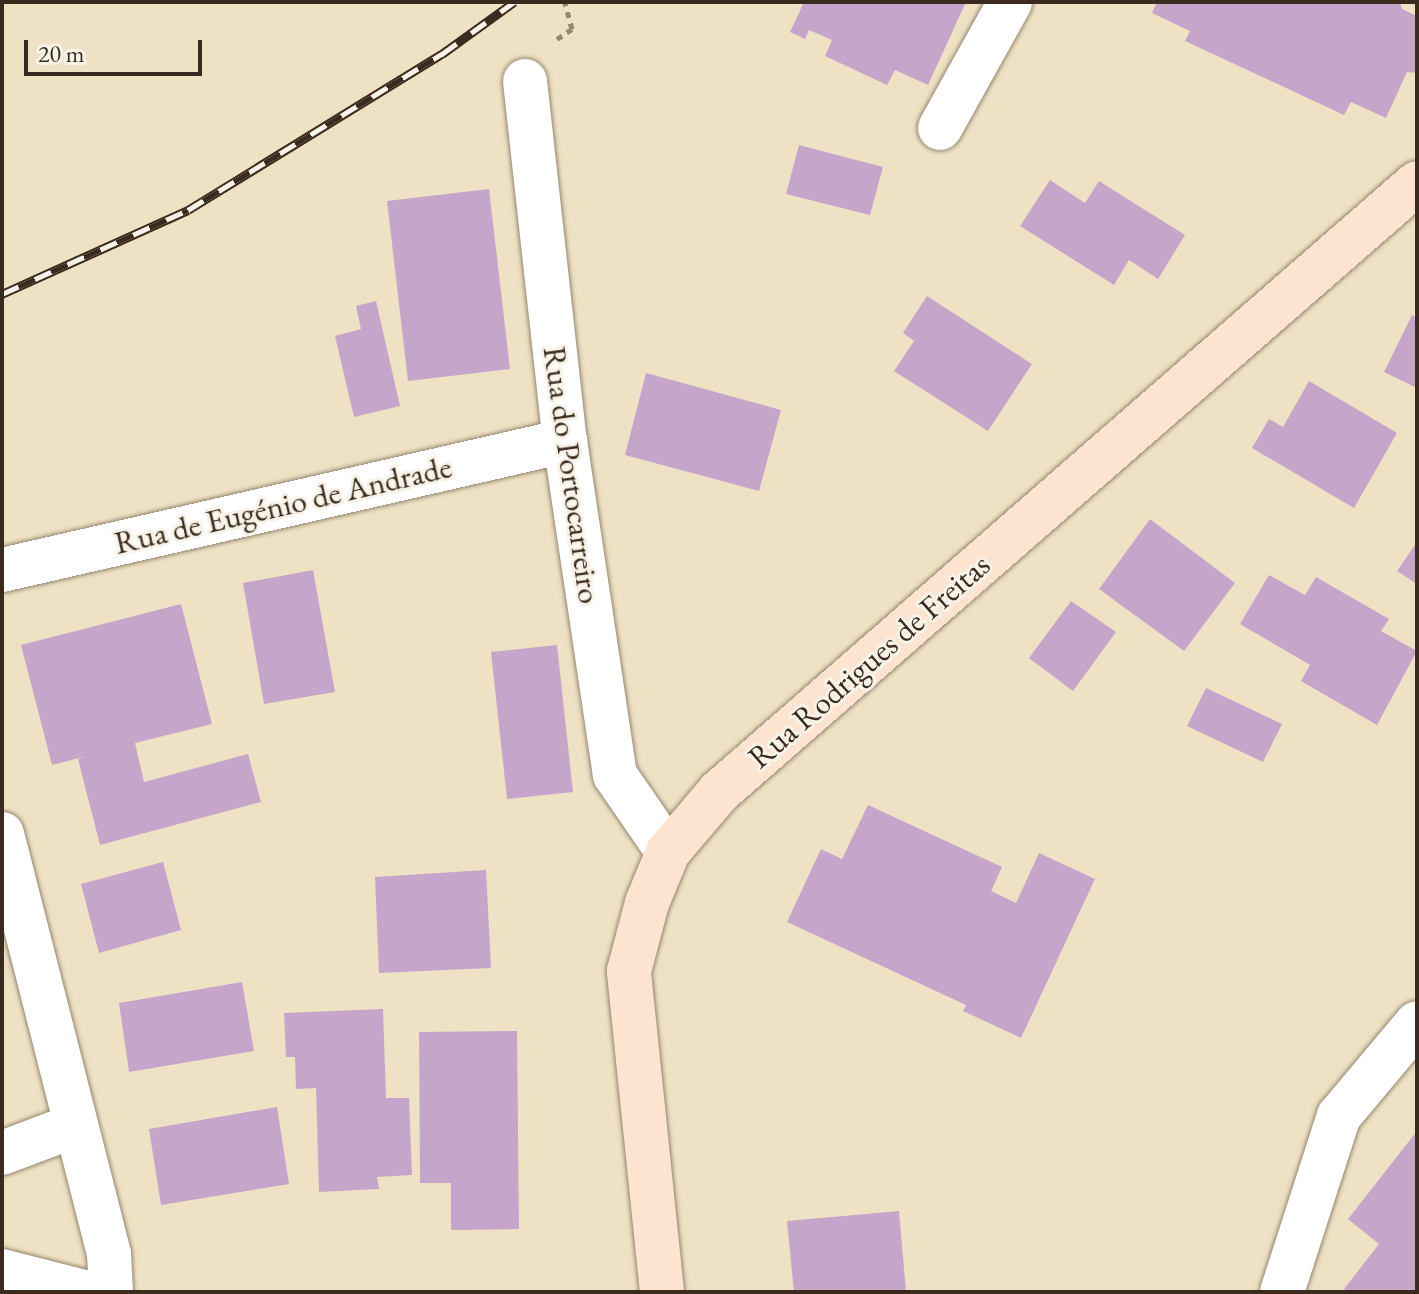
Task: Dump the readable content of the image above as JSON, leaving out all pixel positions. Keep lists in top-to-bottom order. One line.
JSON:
{"streets":{"main road":["Rua Rodrigues de Freitas"],"street":["Rua do Portocarreiro","Rua de Eugénio de Andrade"]},"crossings":[["Rua do Portocarreiro","Rua de Eugénio de Andrade"],["Rua do Portocarreiro","Rua Rodrigues de Freitas"]],"scale_bar":"20 m"}
